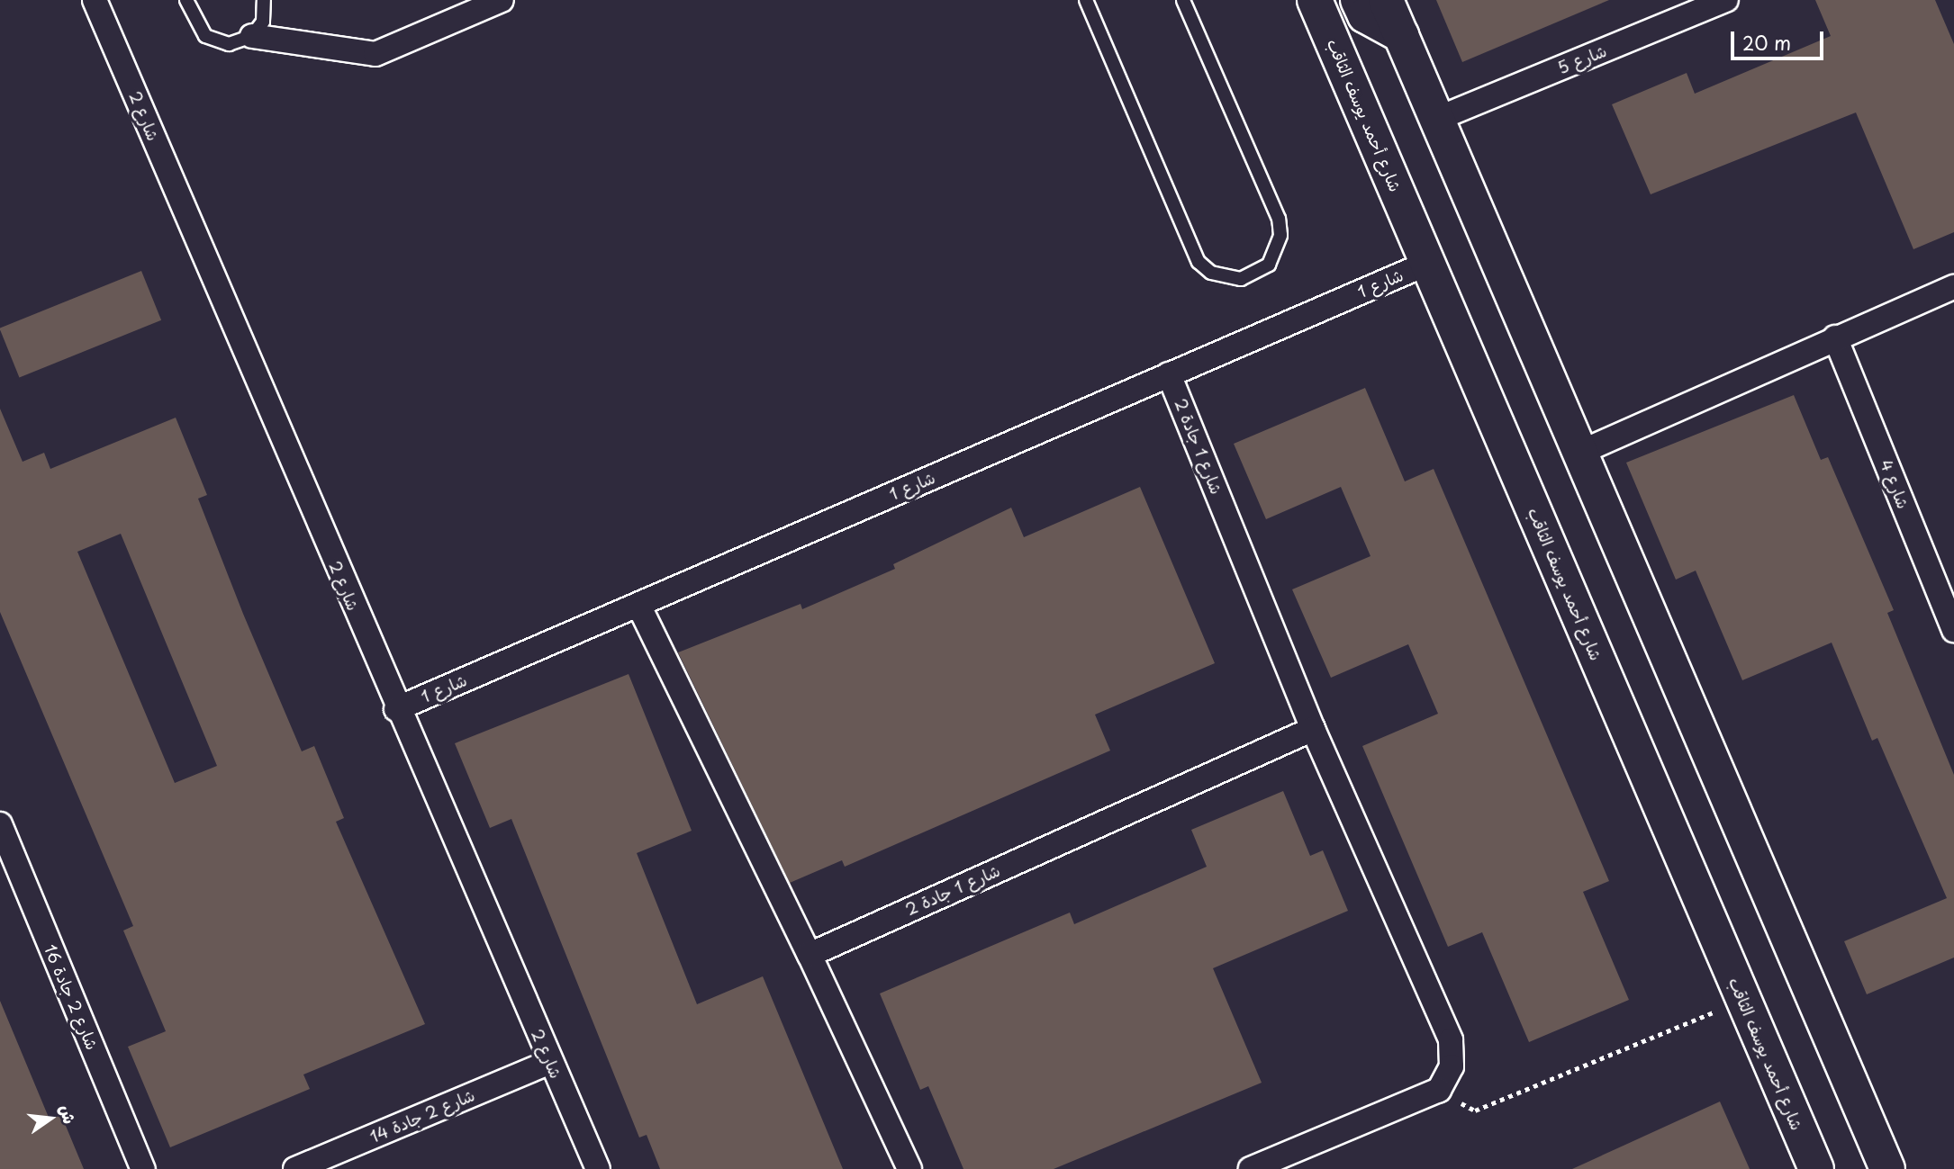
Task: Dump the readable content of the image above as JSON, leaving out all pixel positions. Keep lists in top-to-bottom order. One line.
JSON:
{"streets":{"street":["شارع 5","شارع أحمد يوسف الثاقب","شارع 2","شارع 1","شارع 1 جادة 2","شارع 4","شارع 2 جادة 16","شارع 2 جادة 14"]},"crossings":[["شارع أحمد يوسف الثاقب","شارع 1"],["شارع 2","شارع 1"],["شارع 2","شارع 2 جادة 14"],["شارع 1","شارع 1 جادة 2"]],"scale_bar":"20 m","north":"right"}
